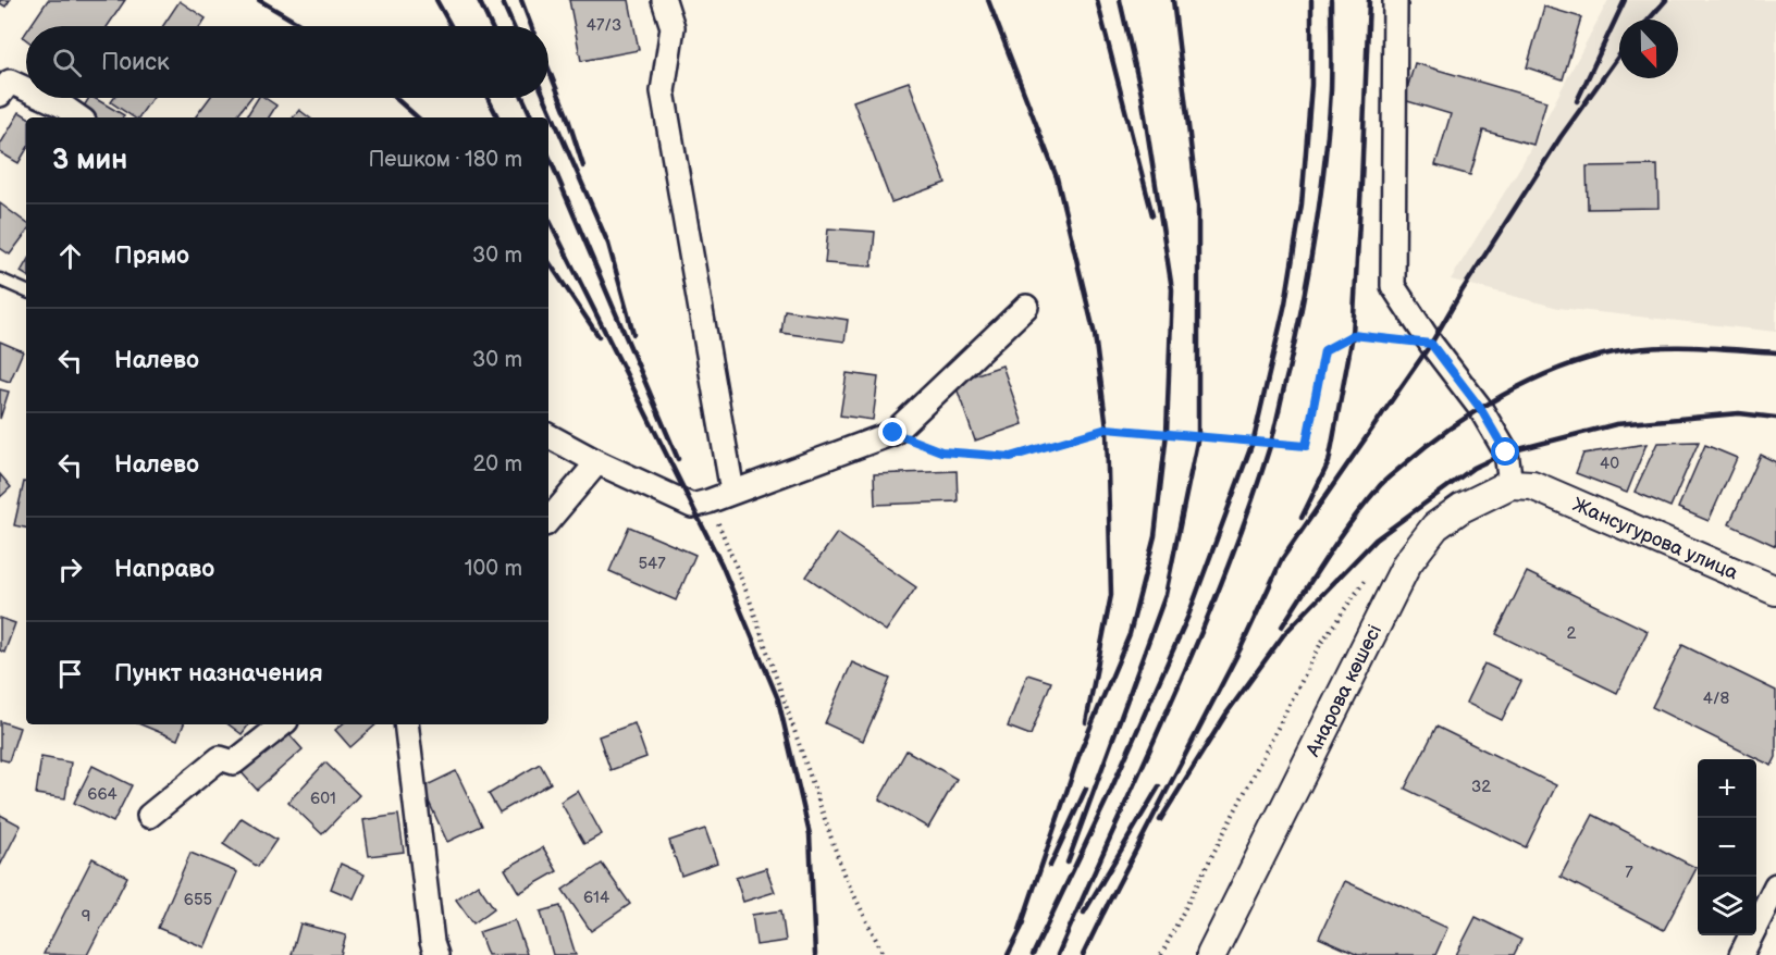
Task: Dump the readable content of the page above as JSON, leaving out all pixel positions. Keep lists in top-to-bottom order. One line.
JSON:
{"streets":{"street":["Жансугурова улица","Анарова көшесі"]},"crossings":[["Жансугурова улица","Анарова көшесі"]],"house_numbers":["47/3","40","547","2","4/8","32","664","601","7","614","655","9"],"north":"bottom","page":{"search":"Поиск","heading":["3 мин","Пешком · 180 m"],"list":[["Прямо","30 m"],["Налево","30 m"],["Налево","20 m"],["Направо","100 m"],"Пункт назначения"],"map_buttons":["+","−"]}}
